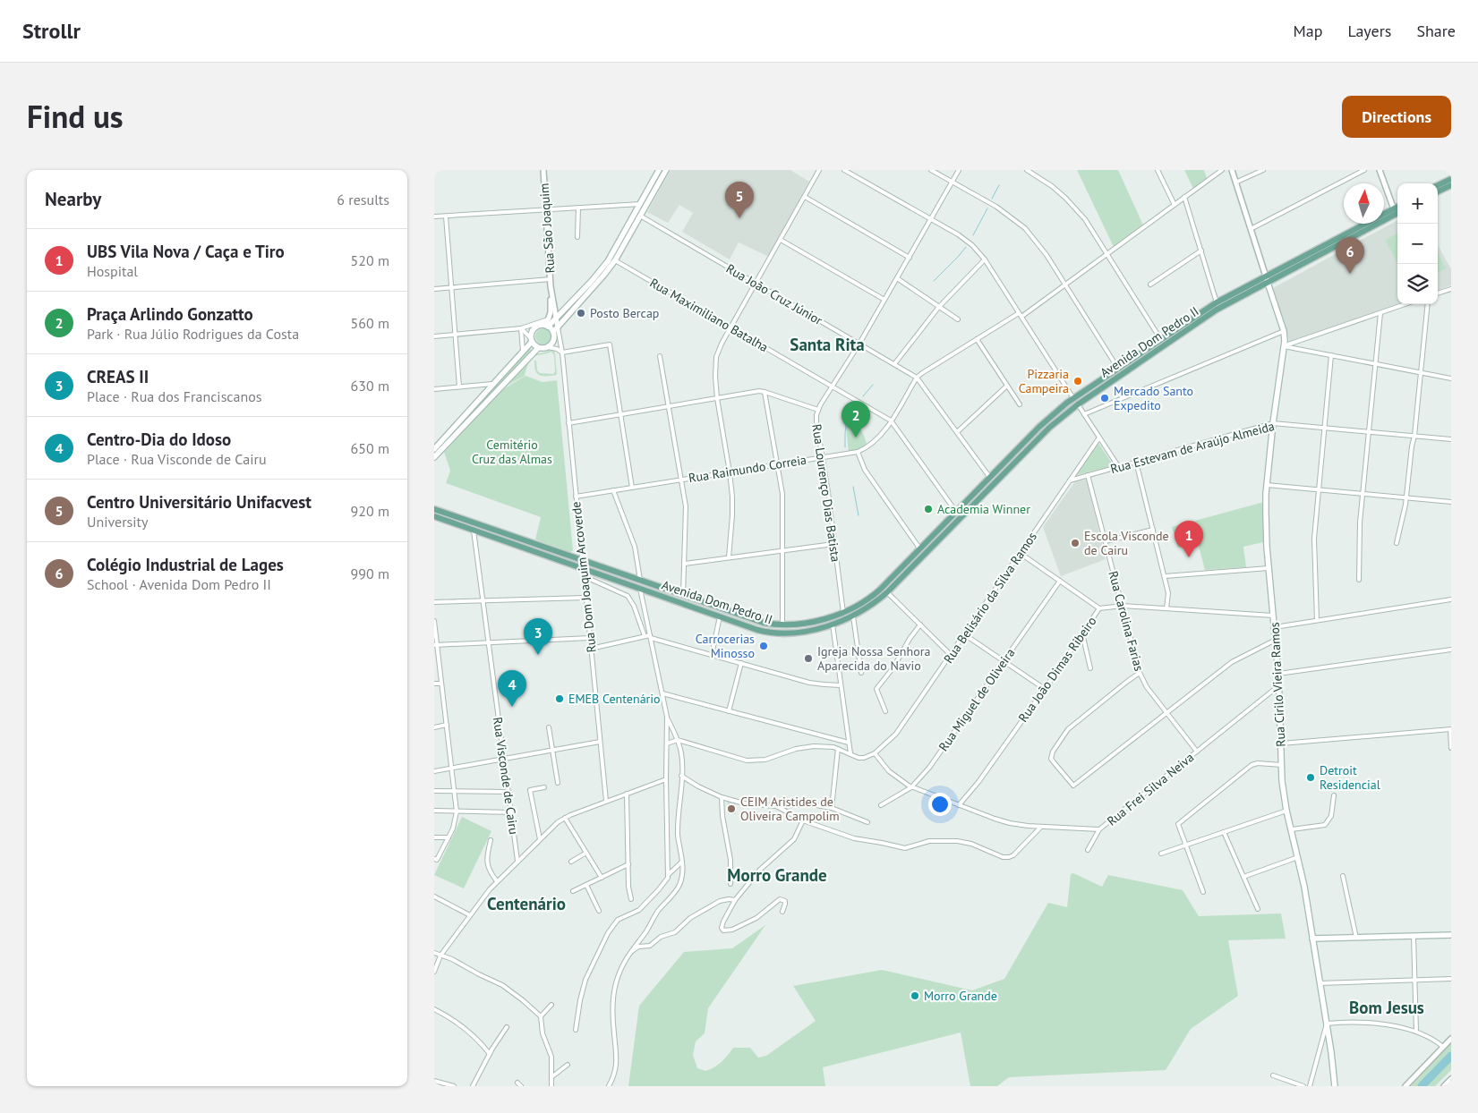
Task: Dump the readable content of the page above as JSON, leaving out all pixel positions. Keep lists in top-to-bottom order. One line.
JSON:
{"streets":{"main road":["Avenida Dom Pedro II","Rua Cirilo Vieira Ramos"],"street":["Rua São Joaquim","Rua João Cruz Júnior","Rua Maximiliano Batalha","Rua Estevam de Araújo Almeida","Rua Raimundo Correia","Rua Lourenço Dias Batista","Rua Dom Joaquim Arcoverde","Rua Belisário da Silva Ramos","Rua Carolina Farias","Rua João Dimas Ribeiro","Rua Miguel de Oliveira","Rua Visconde de Cairu","Rua Frei Silva Neiva"]},"crossings":[["Rua São Joaquim","Rua Dom Joaquim Arcoverde"],["Rua João Cruz Júnior","Avenida Dom Pedro II"],["Rua João Cruz Júnior","Rua Lourenço Dias Batista"],["Rua Maximiliano Batalha","Avenida Dom Pedro II"],["Rua Maximiliano Batalha","Rua Lourenço Dias Batista"],["Avenida Dom Pedro II","Rua Lourenço Dias Batista"],["Avenida Dom Pedro II","Rua Dom Joaquim Arcoverde"],["Avenida Dom Pedro II","Rua Cirilo Vieira Ramos"],["Avenida Dom Pedro II","Rua Visconde de Cairu"],["Rua Estevam de Araújo Almeida","Rua Belisário da Silva Ramos"],["Rua Estevam de Araújo Almeida","Rua Carolina Farias"],["Rua Estevam de Araújo Almeida","Rua Cirilo Vieira Ramos"],["Rua Raimundo Correia","Rua Lourenço Dias Batista"],["Rua Raimundo Correia","Rua Dom Joaquim Arcoverde"],["Rua Belisário da Silva Ramos","Rua Frei Silva Neiva"],["Rua Carolina Farias","Rua João Dimas Ribeiro"],["Rua Carolina Farias","Rua Frei Silva Neiva"],["Rua João Dimas Ribeiro","Rua Cirilo Vieira Ramos"],["Rua João Dimas Ribeiro","Rua Frei Silva Neiva"],["Rua Cirilo Vieira Ramos","Rua Frei Silva Neiva"],["Rua Miguel de Oliveira","Rua Frei Silva Neiva"]],"districts":["Santa Rita","Morro Grande","Centenário","Bom Jesus"],"parks":["Cemitério Cruz das Almas"],"places":["Posto Bercap","Pizzaria Campeira","Mercado Santo Expedito","Academia Winner","Escola Visconde de Cairu","Carrocerias Minosso","Igreja Nossa Senhora Aparecida do Navio","EMEB Centenário","Detroit Residencial","CEIM Aristides de Oliveira Campolim","Morro Grande"],"north":"top","page":{"header":"Strollr","nav":["Map","Layers","Share"],"title":"Find us","buttons":"Directions","heading":["Nearby","6 results"],"pins":["5","6","2","1","3","4"],"map_buttons":["+","−"],"list":[{"mark":"1","name":"UBS Vila Nova / Caça e Tiro","note":"Hospital","value":"520 m"},{"mark":"2","name":"Praça Arlindo Gonzatto","note":"Park · Rua Júlio Rodrigues da Costa","value":"560 m"},{"mark":"3","name":"CREAS II","note":"Place · Rua dos Franciscanos","value":"630 m"},{"mark":"4","name":"Centro-Dia do Idoso","note":"Place · Rua Visconde de Cairu","value":"650 m"},{"mark":"5","name":"Centro Universitário Unifacvest","note":"University","value":"920 m"},{"mark":"6","name":"Colégio Industrial de Lages","note":"School · Avenida Dom Pedro II","value":"990 m"}]}}
